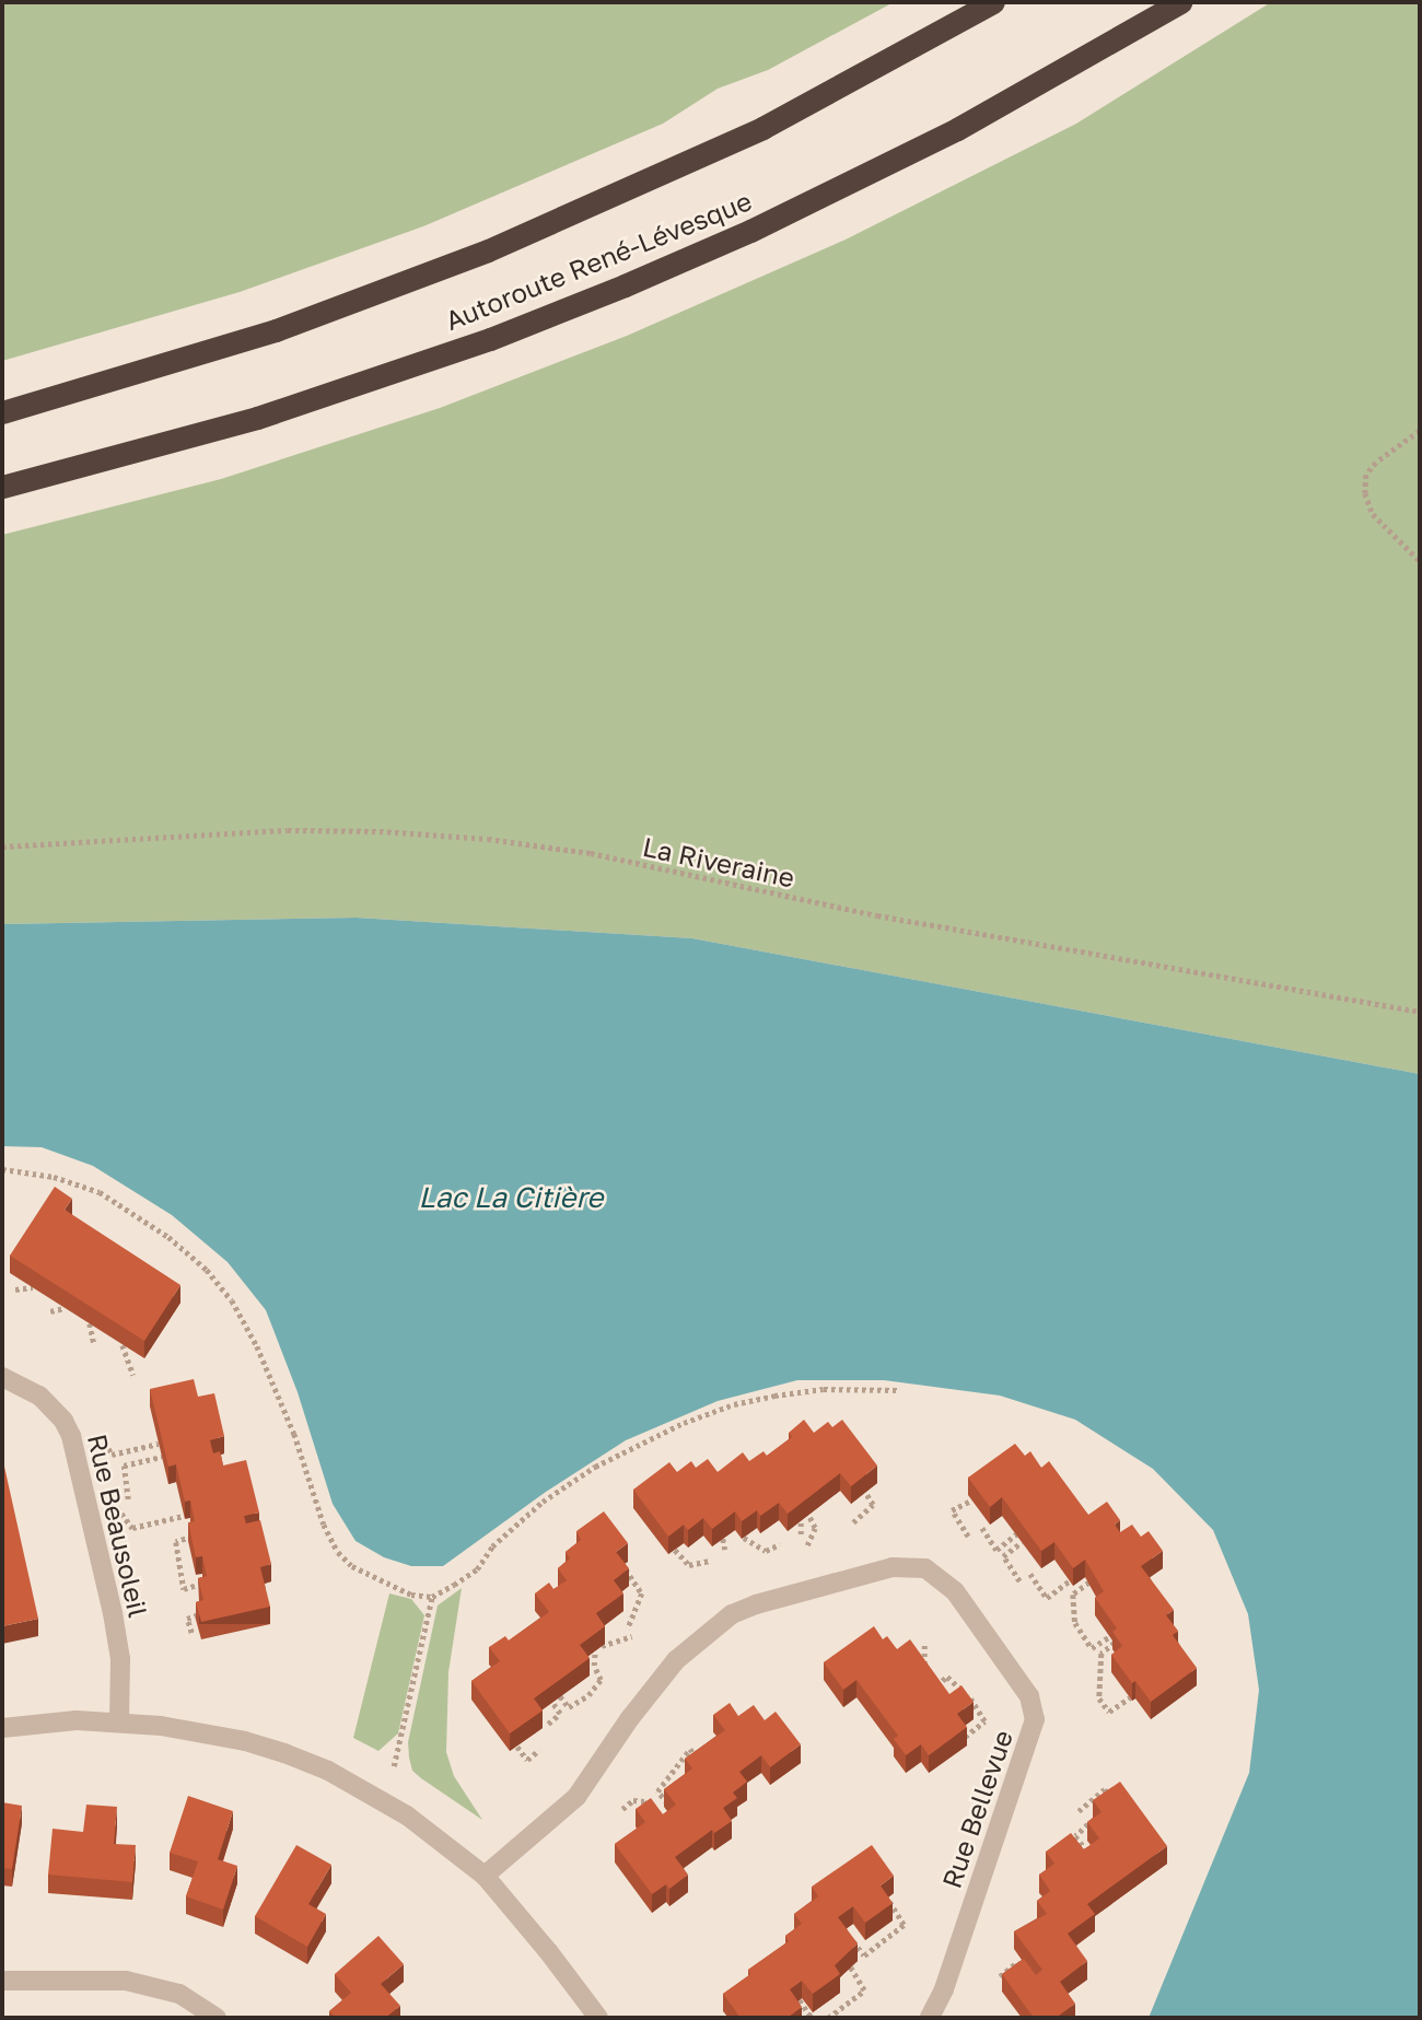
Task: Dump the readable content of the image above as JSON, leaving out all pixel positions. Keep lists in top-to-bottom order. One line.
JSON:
{"streets":{"highway":["Autoroute René-Lévesque"],"street":["Rue Beausoleil","Rue Bellevue"],"path":["La Riveraine"]},"water":["Lac La Citière"]}
